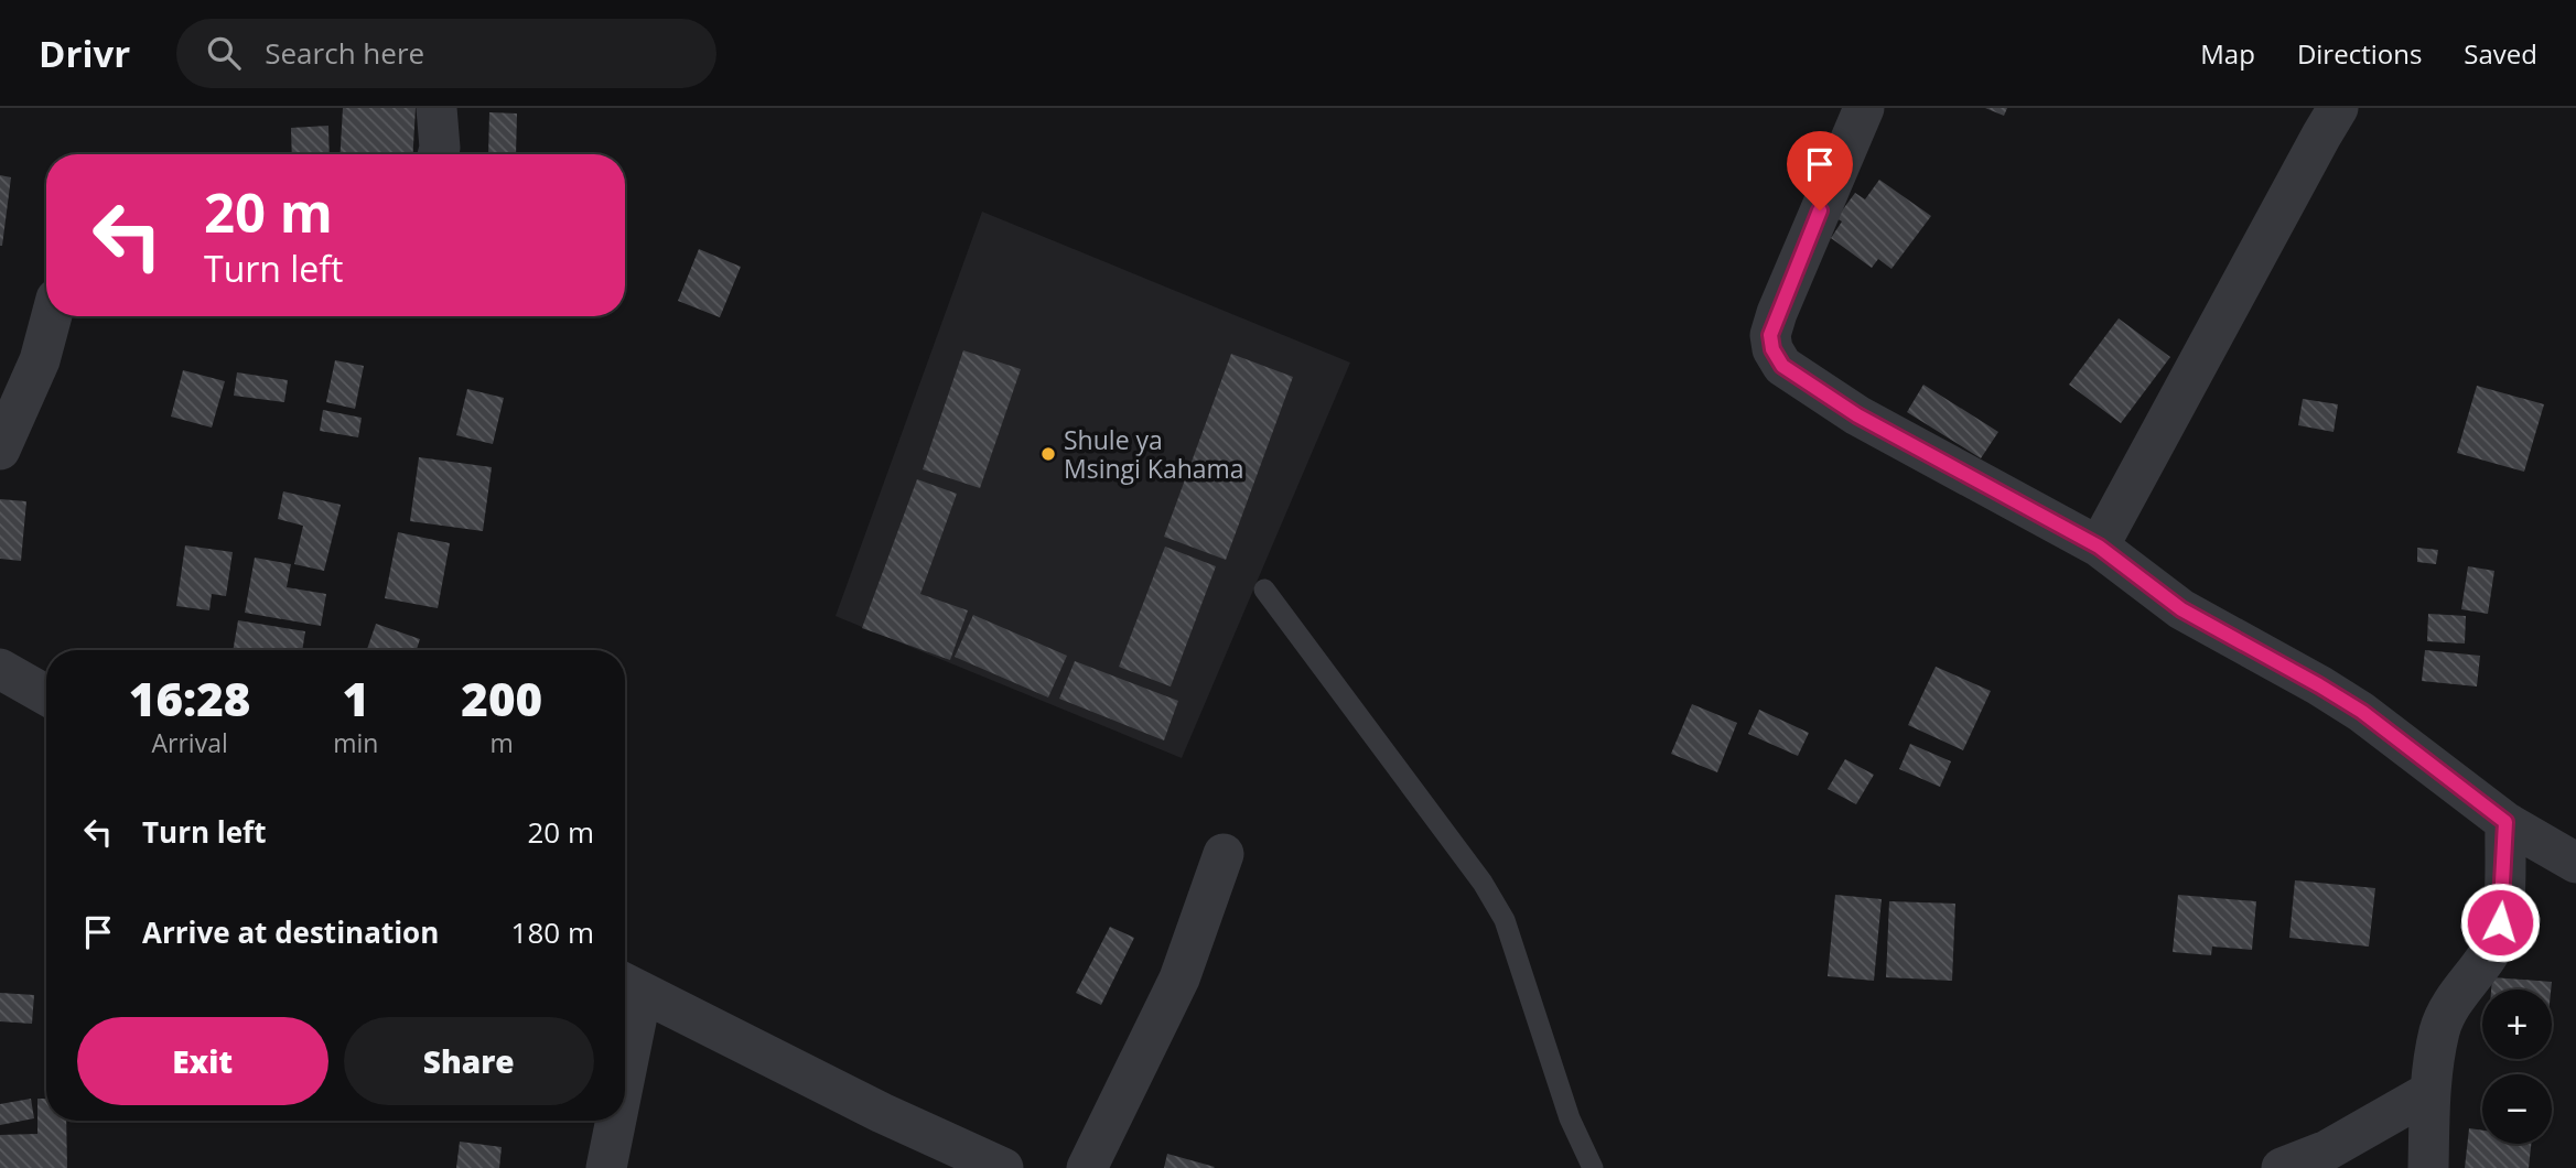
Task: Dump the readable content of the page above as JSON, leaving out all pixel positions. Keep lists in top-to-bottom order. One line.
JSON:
{"places":["Shule ya Msingi Kahama"],"page":{"header":"Drivr","search":"Search here","nav":["Map","Directions","Saved"],"turn":["20 m","Turn left"],"eta":["16:28","Arrival","1","min","200","m"],"list":[{"name":"Turn left","value":"20 m"},{"name":"Arrive at destination","value":"180 m"}],"map_buttons":["+","−"],"buttons":["Exit","Share"]}}
